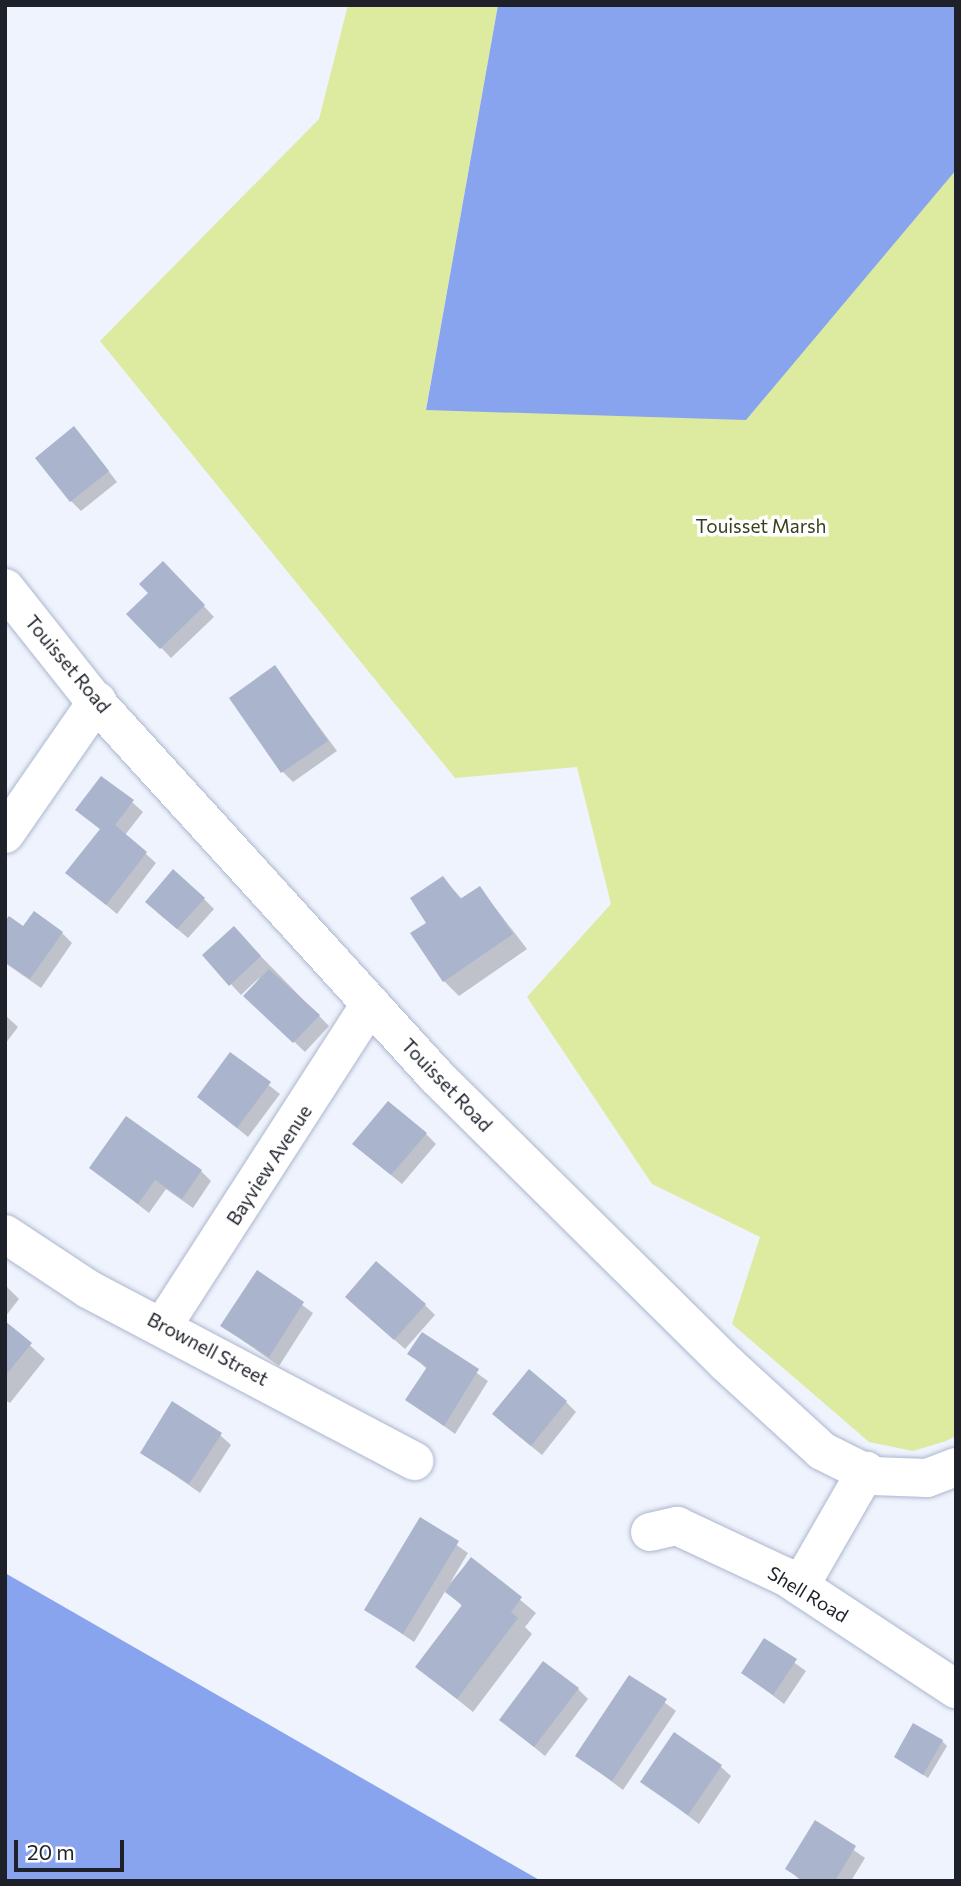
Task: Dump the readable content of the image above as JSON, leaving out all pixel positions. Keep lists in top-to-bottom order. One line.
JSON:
{"streets":{"street":["Touisset Road","Bayview Avenue","Brownell Street","Shell Road"]},"crossings":[["Touisset Road","Bayview Avenue"],["Bayview Avenue","Brownell Street"]],"parks":["Touisset Marsh"],"scale_bar":"20 m"}
